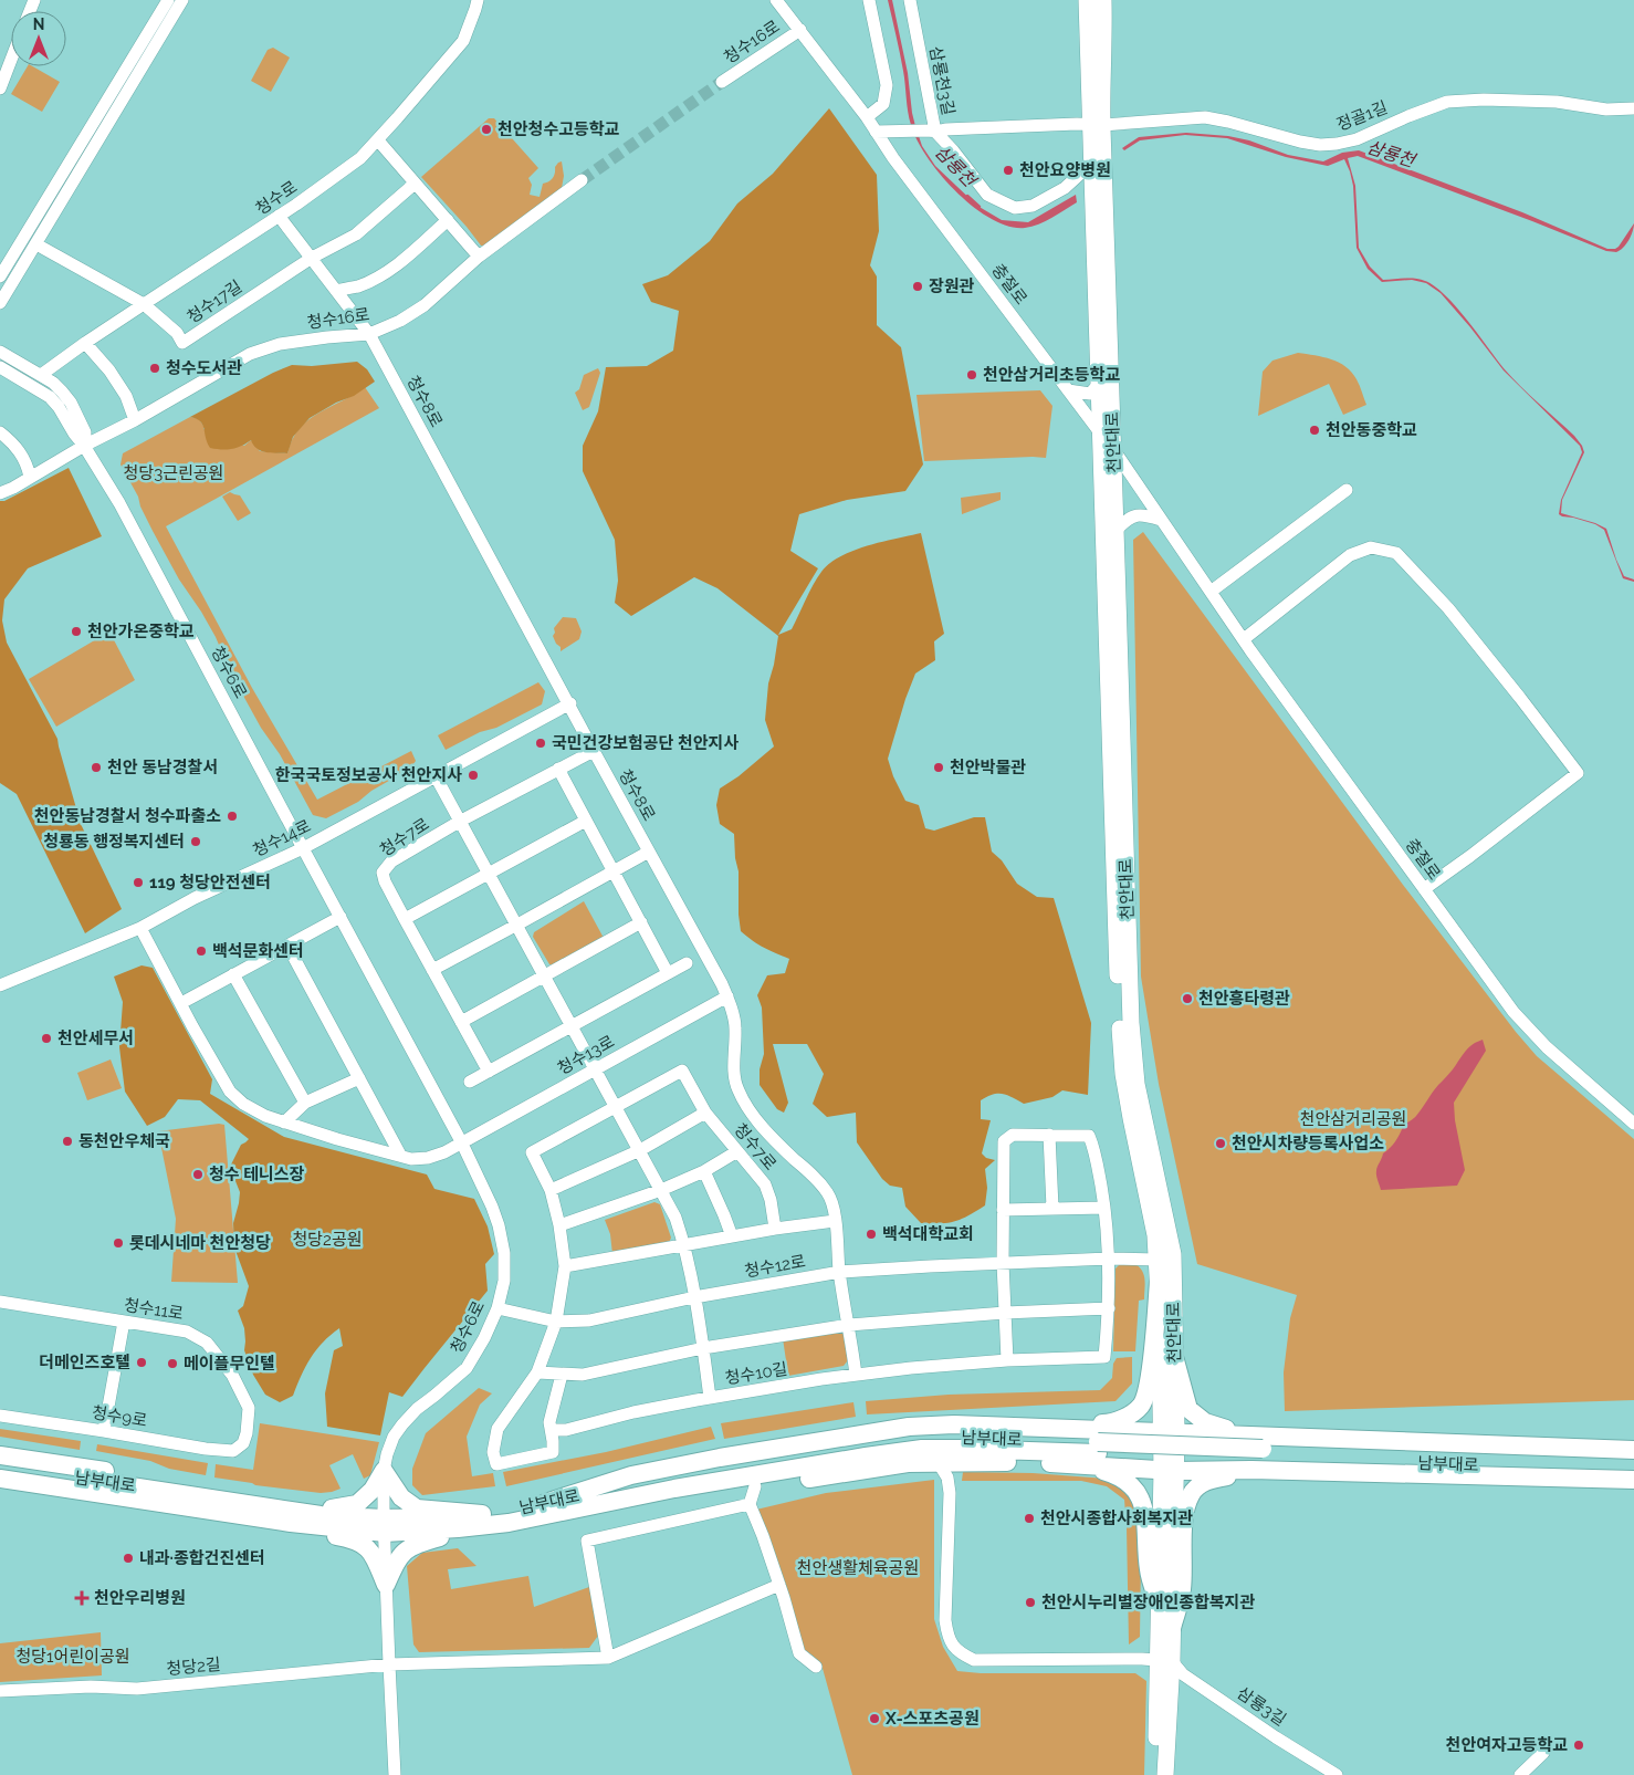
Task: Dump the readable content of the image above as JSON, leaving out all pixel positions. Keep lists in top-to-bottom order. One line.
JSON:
{"streets":{"highway":["남부대로"],"main road":["천안대로"],"street":["청수16로","삼룡천3길","정골1길","청수로","충절로","청수17길","청수8로","청수6로","청수7로","청수14로","청수13로","청수12로","청수11로","청수10길","청수9로","청당2길","삼룡3길"]},"crossings":[["청수16로","충절로"],["청수16로","청수8로"],["청수16로","청수6로"],["삼룡천3길","정골1길"],["삼룡천3길","천안대로"],["정골1길","충절로"],["정골1길","천안대로"],["청수로","청수17길"],["충절로","천안대로"],["청수8로","청수7로"],["청수8로","청수14로"],["청수8로","청수13로"],["청수8로","청수12로"],["청수8로","청수10길"],["천안대로","청수12로"],["천안대로","삼룡3길"],["청수6로","청수14로"],["청수6로","청수13로"],["청수6로","청수12로"],["청수6로","남부대로"],["청수12로","청수10길"],["청수11로","청수9로"]],"water":["삼룡천"],"parks":["청당3근린공원","천안삼거리공원","청당2공원","천안생활체육공원","청당1어린이공원"],"places":{"other":["천안청수고등학교","천안요양병원","장원관","청수도서관","천안삼거리초등학교","천안동중학교","천안가온중학교","국민건강보험공단 천안지사","천안 동남경찰서","천안박물관","한국국토정보공사 천안지사","천안동남경찰서 청수파출소","청룡동 행정복지센터","119 청당안전센터","백석문화센터","천안흥타령관","천안세무서","동천안우체국","천안시차량등록사업소","청수 테니스장","백석대학교회","롯데시네마 천안청당","더메인즈호텔","메이플무인텔","천안시종합사회복지관","내과·종합건진센터","천안시누리별장애인종합복지관","X-스포츠공원","천안여자고등학교"],"health":["천안우리병원"]},"north":"top"}
